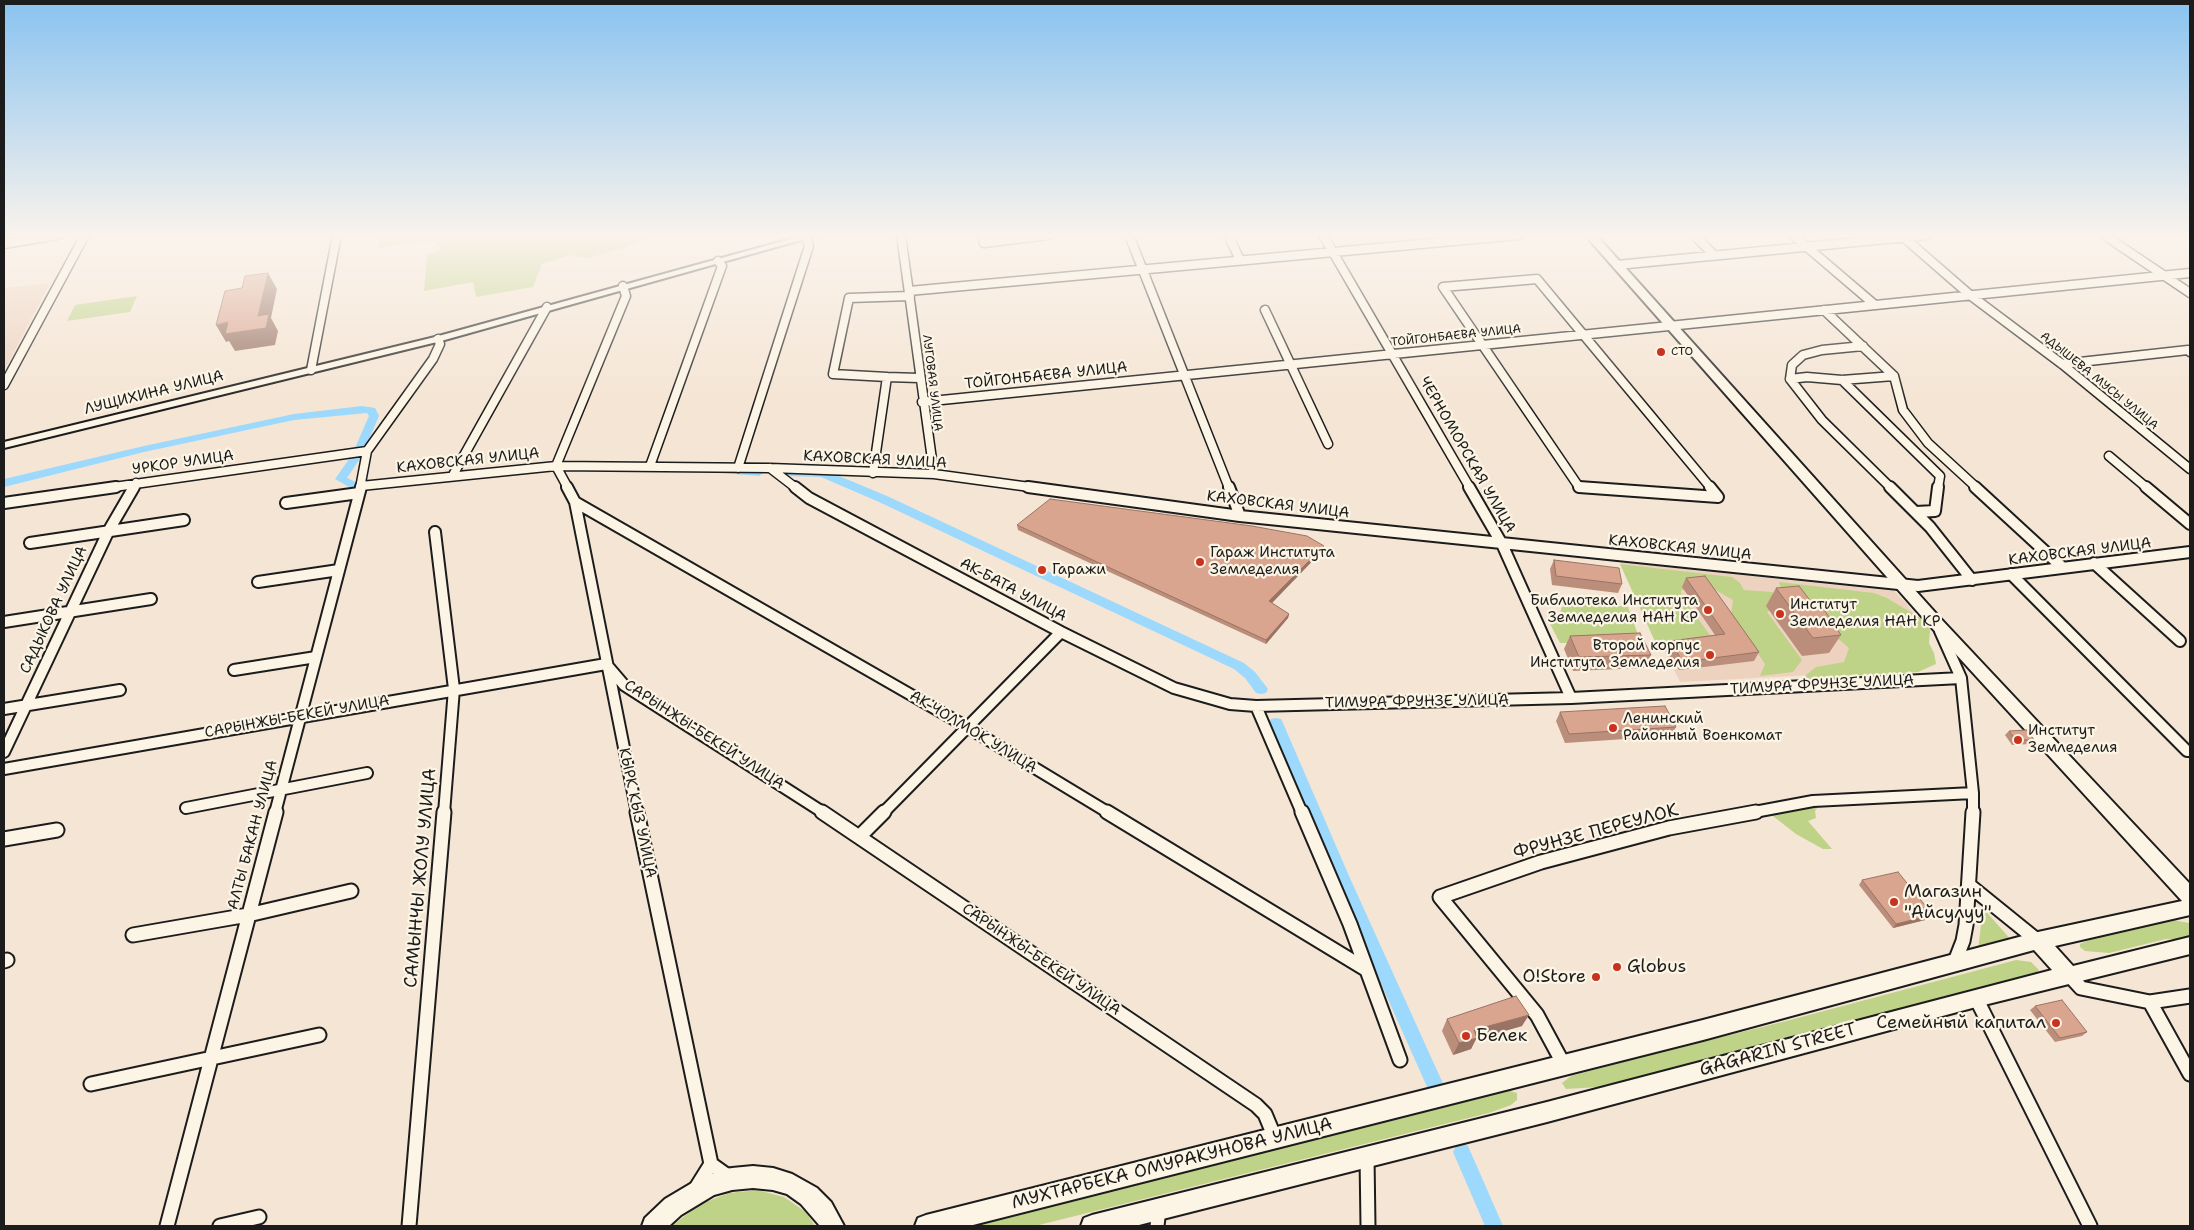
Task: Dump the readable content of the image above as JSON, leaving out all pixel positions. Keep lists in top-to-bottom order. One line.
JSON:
{"streets":{"main road":["GAGARIN STREET","МУХТАРБЕКА ОМУРАКУНОВА УЛИЦА"],"street":["ТОЙГОНБАЕВА УЛИЦА","АДЫШЕВА МУСЫ УЛИЦА","ЛУГОВАЯ УЛИЦА","ЛУЩИХИНА УЛИЦА","ЧЕРНОМОРСКАЯ УЛИЦА","КАХОВСКАЯ УЛИЦА","УРКОР УЛИЦА","АК-БАТА УЛИЦА","САДЫКОВА УЛИЦА","ТИМУРА ФРУНЗЕ УЛИЦА","САРЫНЖЫ-БЕКЕЙ УЛИЦА","АК-ЧОЛМОК УЛИЦА","КЫРК КЫЗ УЛИЦА","ФРУНЗЕ ПЕРЕУЛОК","АЛТЫ БАКАН УЛИЦА","САМЫНЧЫ ЖОЛУ УЛИЦА"]},"crossings":[["ТОЙГОНБАЕВА УЛИЦА","АДЫШЕВА МУСЫ УЛИЦА"],["ТОЙГОНБАЕВА УЛИЦА","ЛУГОВАЯ УЛИЦА"],["ТОЙГОНБАЕВА УЛИЦА","ЧЕРНОМОРСКАЯ УЛИЦА"],["ЛУГОВАЯ УЛИЦА","КАХОВСКАЯ УЛИЦА"],["ЧЕРНОМОРСКАЯ УЛИЦА","КАХОВСКАЯ УЛИЦА"],["ЧЕРНОМОРСКАЯ УЛИЦА","ТИМУРА ФРУНЗЕ УЛИЦА"],["КАХОВСКАЯ УЛИЦА","АК-БАТА УЛИЦА"],["КАХОВСКАЯ УЛИЦА","КЫРК КЫЗ УЛИЦА"],["КАХОВСКАЯ УЛИЦА","АЛТЫ БАКАН УЛИЦА"],["УРКОР УЛИЦА","САДЫКОВА УЛИЦА"],["УРКОР УЛИЦА","АЛТЫ БАКАН УЛИЦА"],["АК-БАТА УЛИЦА","ТИМУРА ФРУНЗЕ УЛИЦА"],["САРЫНЖЫ-БЕКЕЙ УЛИЦА","КЫРК КЫЗ УЛИЦА"],["САРЫНЖЫ-БЕКЕЙ УЛИЦА","АЛТЫ БАКАН УЛИЦА"],["САРЫНЖЫ-БЕКЕЙ УЛИЦА","САМЫНЧЫ ЖОЛУ УЛИЦА"],["САРЫНЖЫ-БЕКЕЙ УЛИЦА","МУХТАРБЕКА ОМУРАКУНОВА УЛИЦА"],["АК-ЧОЛМОК УЛИЦА","КЫРК КЫЗ УЛИЦА"],["ФРУНЗЕ ПЕРЕУЛОК","МУХТАРБЕКА ОМУРАКУНОВА УЛИЦА"]],"places":["СТО","Гараж Института Земледелия","Гаражи","Библиотека Института Земледелия НАН КР","Институт Земледелия НАН КР","Второй корпус Института Земледелия","Ленинский Районный Военкомат","Институт Земледелия","Магазин \"Айсулуу\"","Globus","O!Store","Семейный капитал","Белек"]}
